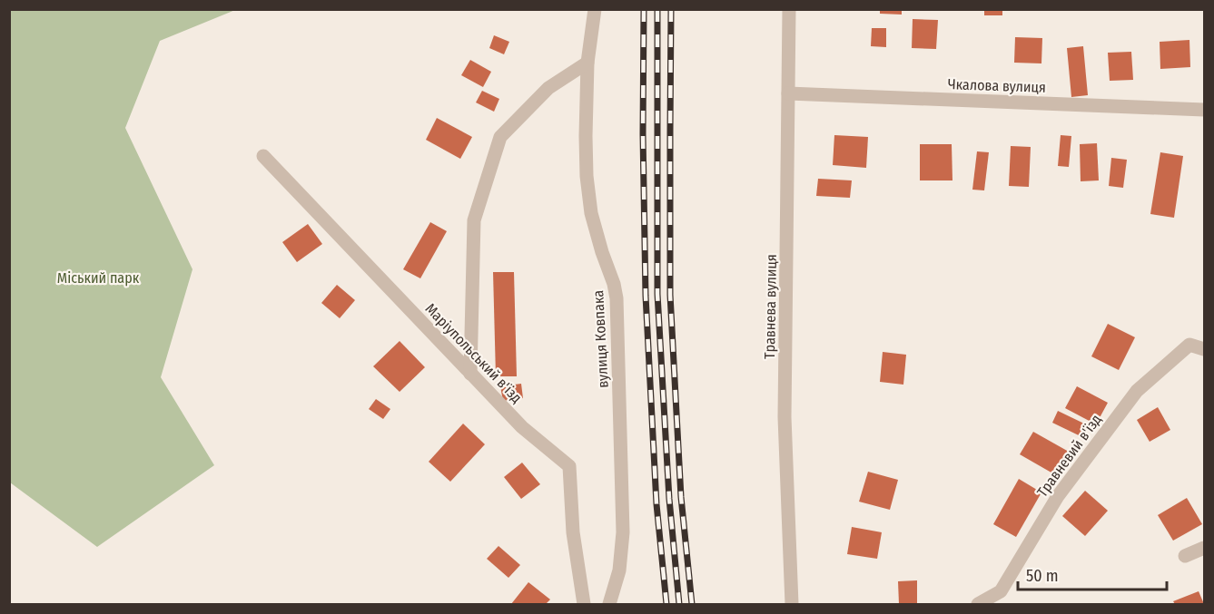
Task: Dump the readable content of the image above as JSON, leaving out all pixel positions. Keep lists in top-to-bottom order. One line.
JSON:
{"streets":{"street":["Чкалова вулиця","Травнева вулиця","вулиця Ковпака","Маріупольський в'їзд","Травневий в'їзд"]},"crossings":[["Чкалова вулиця","Травнева вулиця"]],"parks":["Міський парк"],"scale_bar":"50 m"}
